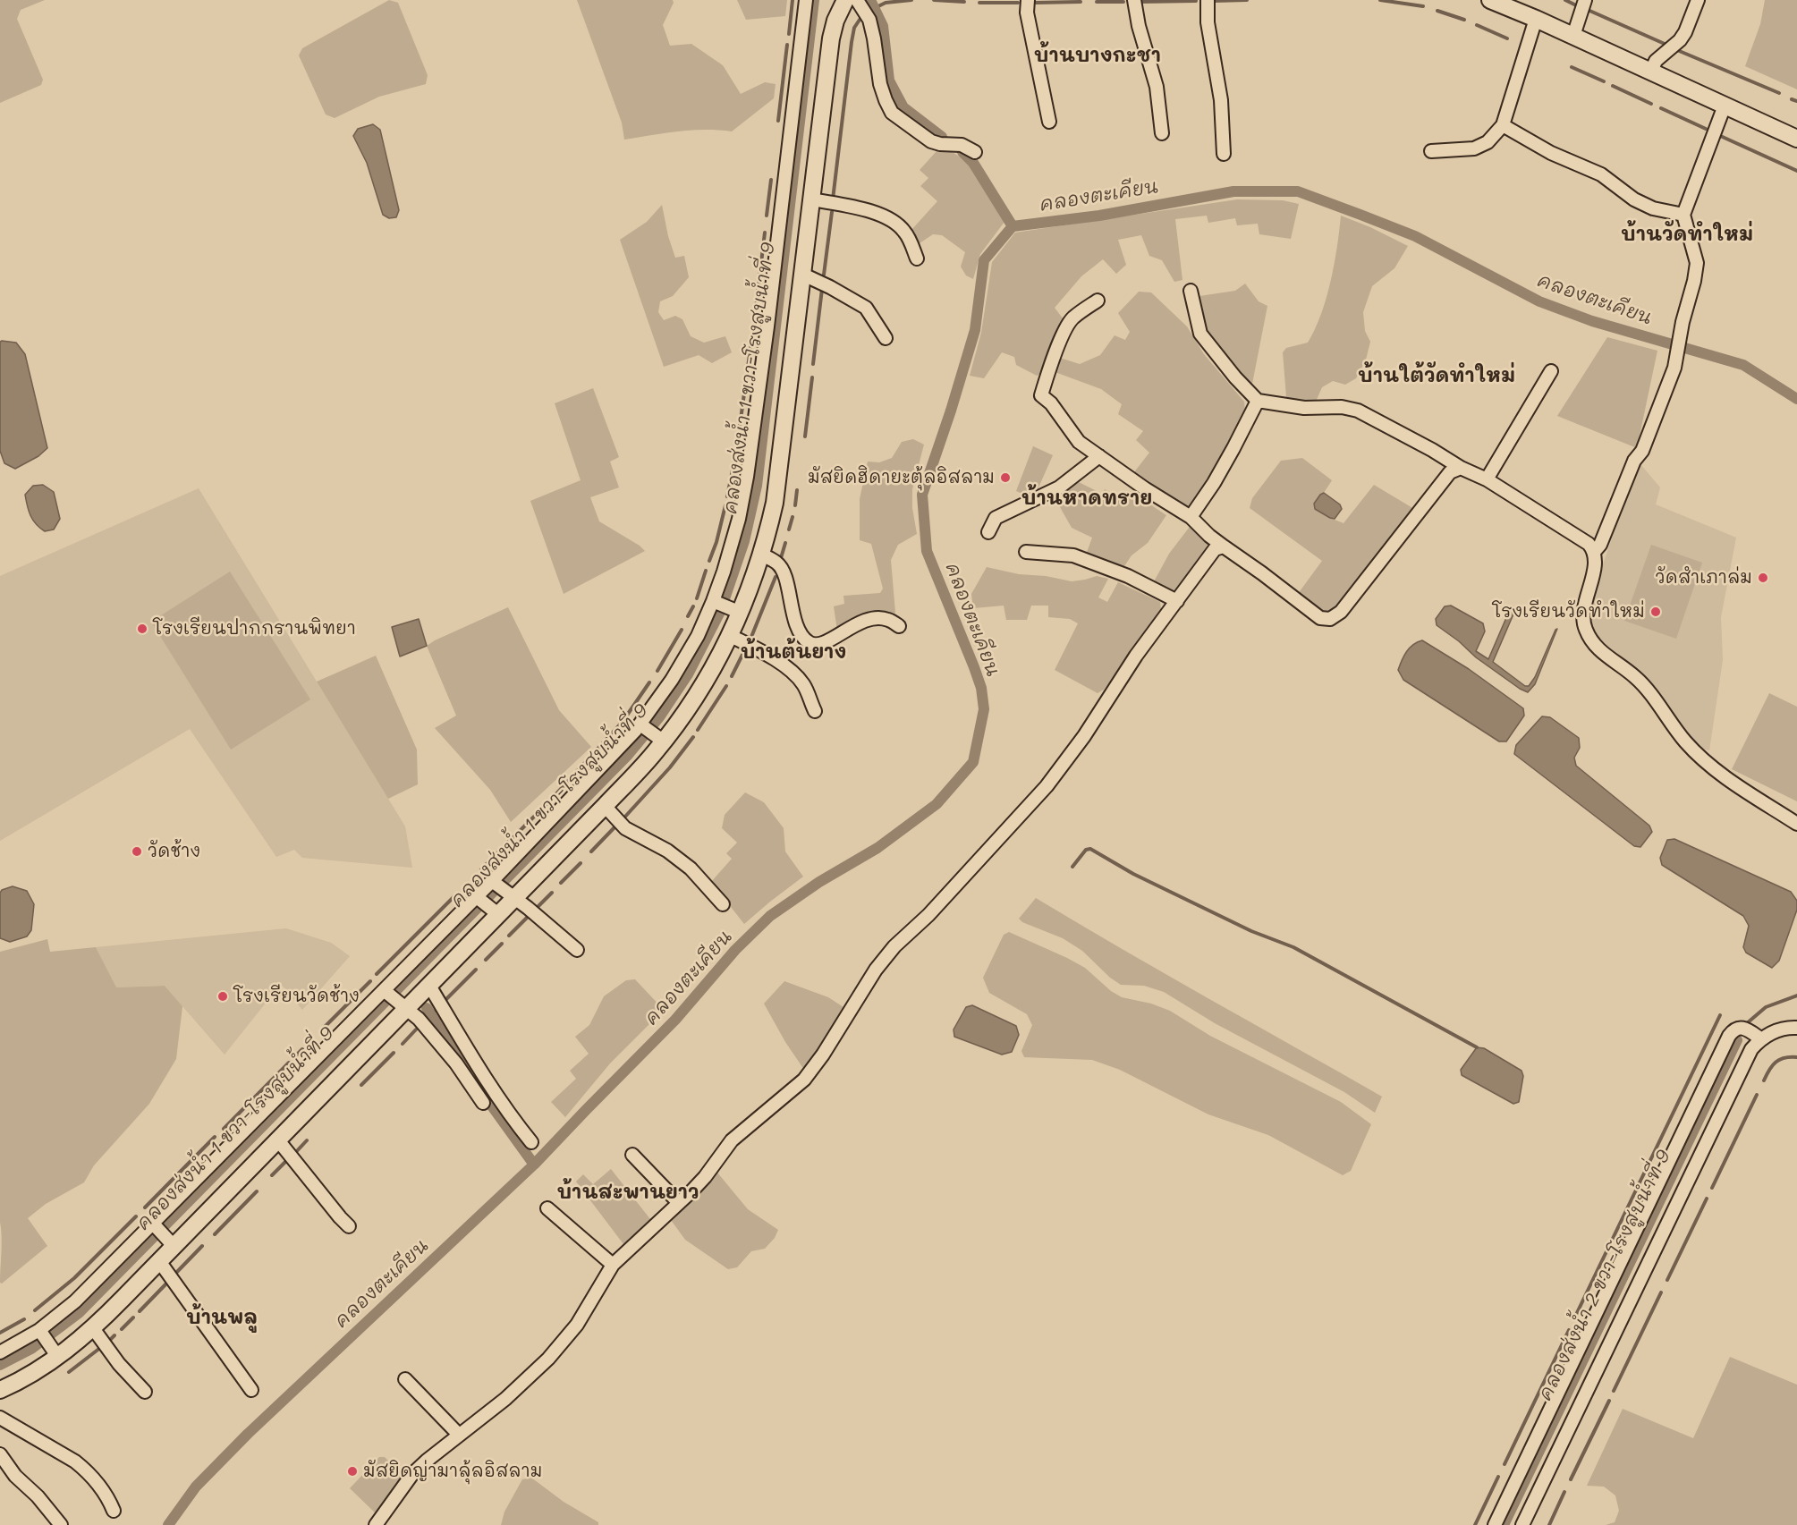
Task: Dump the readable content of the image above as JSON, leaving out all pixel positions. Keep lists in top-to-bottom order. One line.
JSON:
{"districts":["บ้านบางกะชา","บ้านวัดทำใหม่","บ้านใต้วัดทำใหม่","บ้านหาดทราย","บ้านต้นยาง","บ้านสะพานยาว","บ้านพลู"],"water":["คลองตะเคียน","คลองส่งน้ำ 1 ขวา-โรงสูบน้ำที่ 9","คลองส่งน้ำ 2 ขวา-โรงสูบน้ำที่ 9"],"places":["มัสยิดฮิดายะตุ้ลอิสลาม","วัดสำเภาล่ม","โรงเรียนวัดทำใหม่","โรงเรียนปากกรานพิทยา","วัดช้าง","โรงเรียนวัดช้าง","มัสยิดญ่ามาลุ้ลอิสลาม"]}
